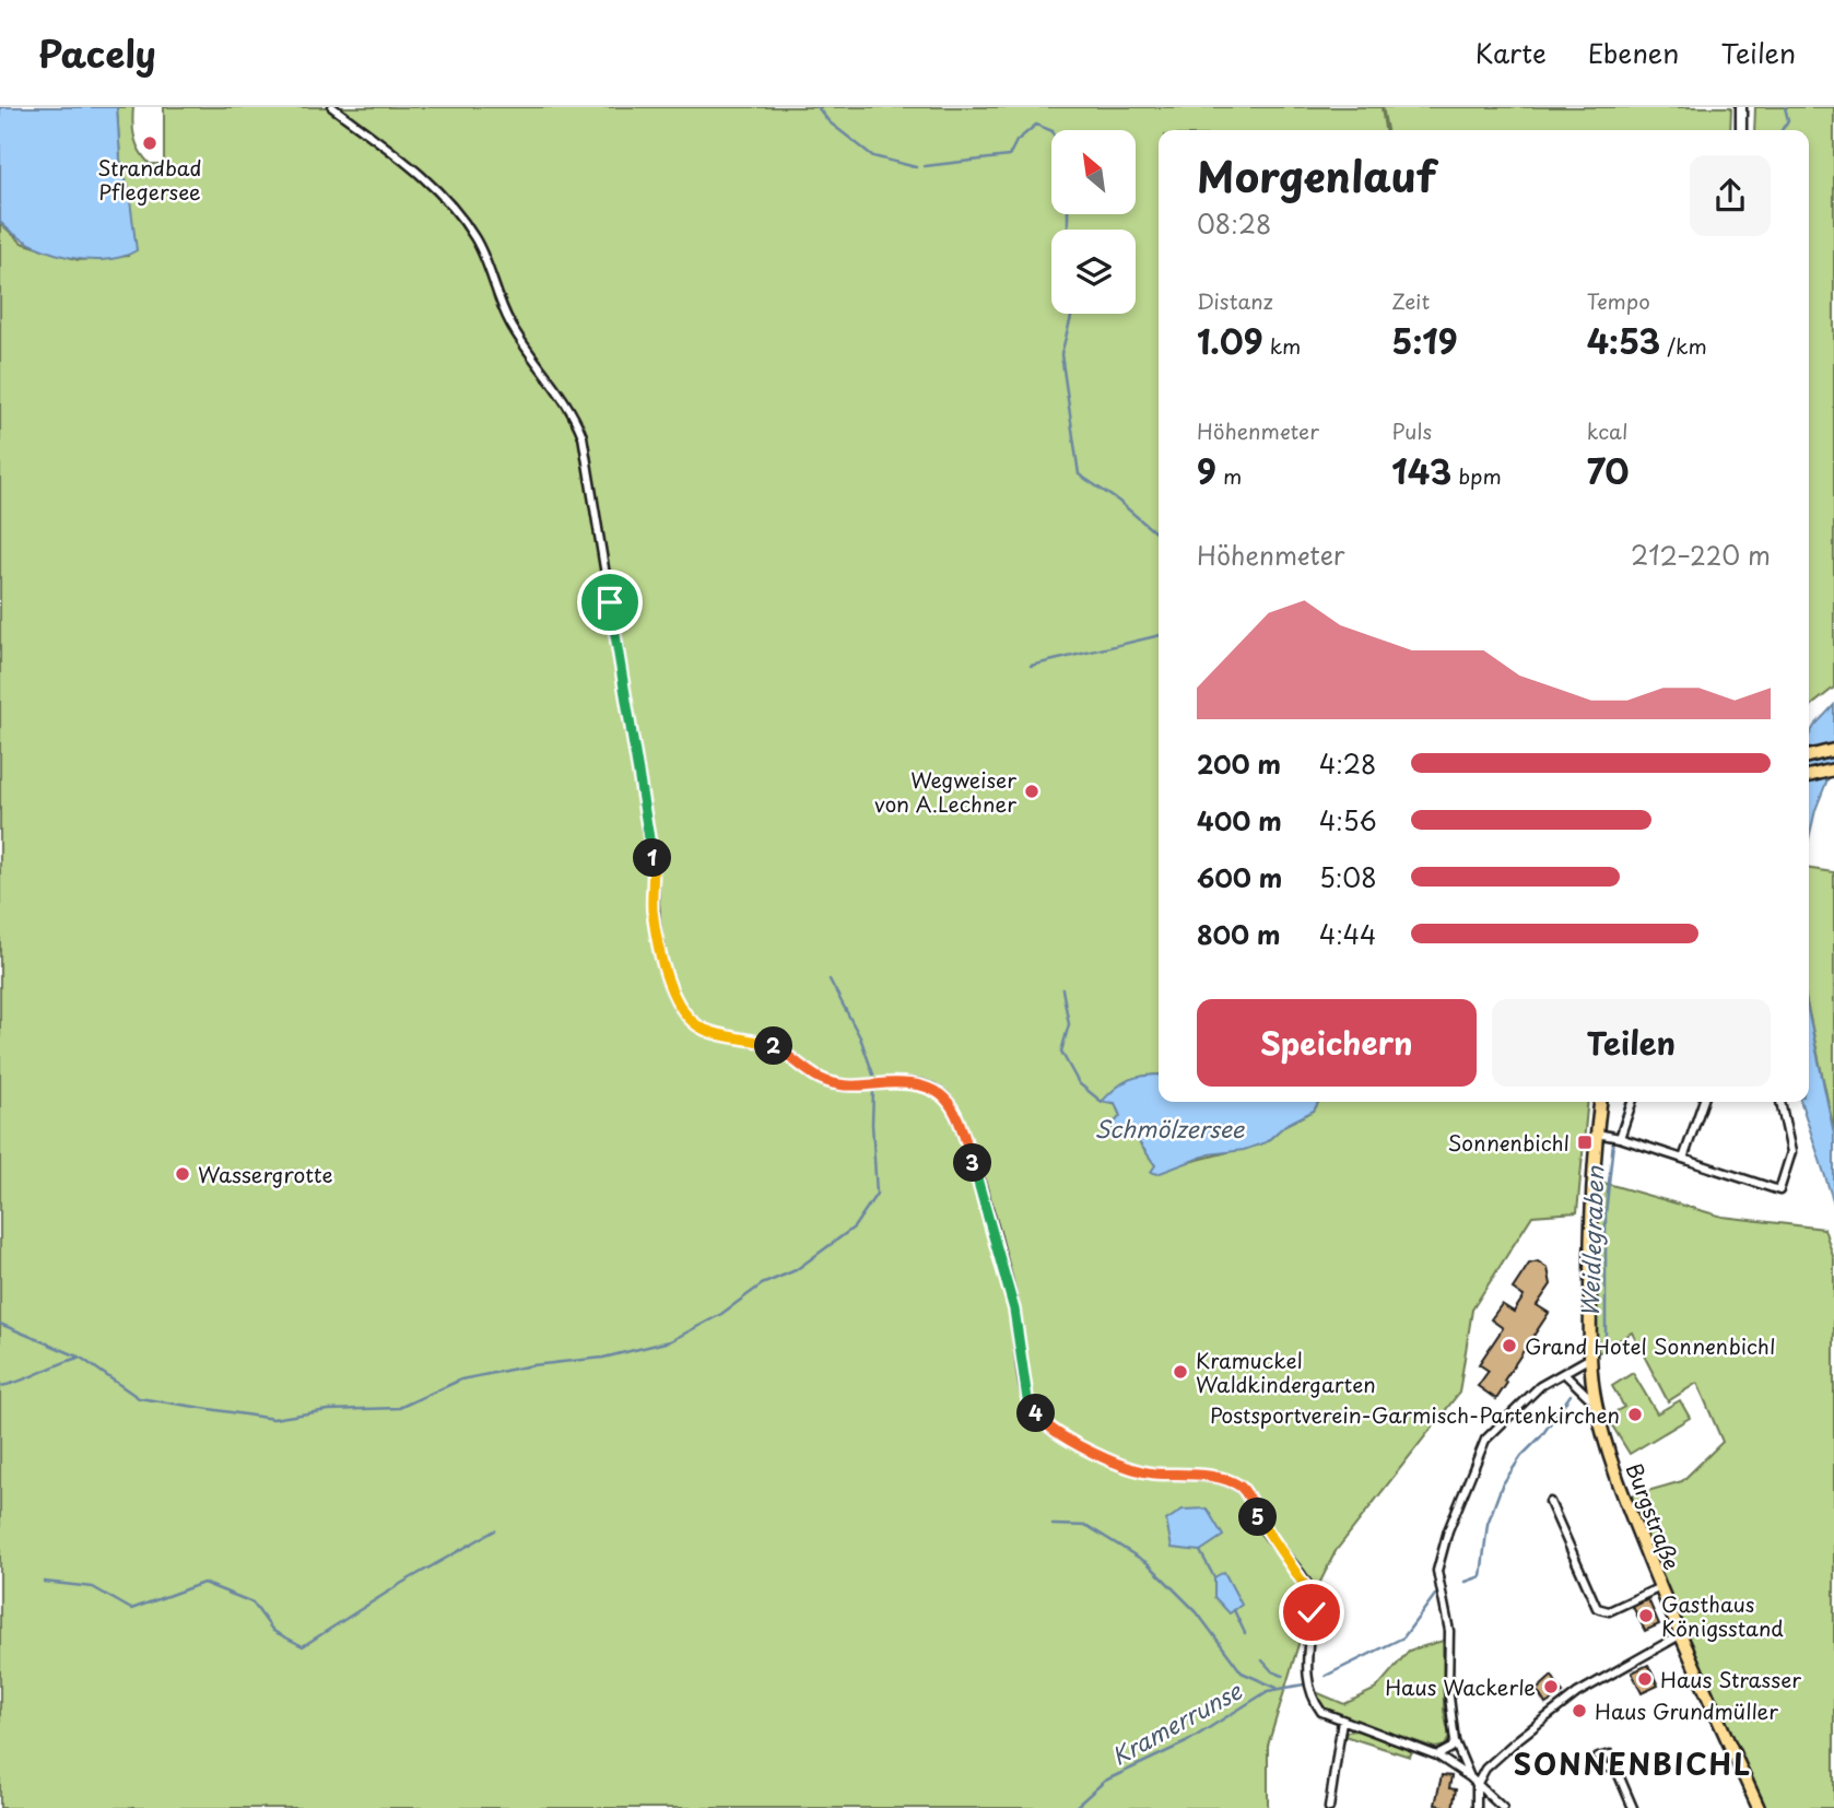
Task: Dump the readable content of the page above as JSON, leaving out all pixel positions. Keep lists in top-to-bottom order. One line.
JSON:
{"streets":{"main road":["Burgstraße"]},"districts":["SONNENBICHL"],"water":["Schmölzersee","Weidlegraben","Kramerrunse"],"places":{"other":["Strandbad Pflegersee","Wegweiser von A.Lechner","Wassergrotte","Grand Hotel Sonnenbichl","Kramuckel Waldkindergarten","Postsportverein-Garmisch-Partenkirchen","Gasthaus Königsstand","Haus Strasser","Haus Wackerle","Haus Grundmüller"],"transit":["Sonnenbichl"]},"north":"top left","page":{"header":"Pacely","nav":["Karte","Ebenen","Teilen"],"heading":["Morgenlauf","08:28"],"stats":[["Distanz","1.09 km"],["Zeit","5:19"],["Tempo","4:53 /km"],["Höhenmeter","9 m"],["Puls","143 bpm"],["kcal","70"]],"chart":["Höhenmeter","212–220 m"],"list":[{"name":"200 m","note":"4:28"},{"name":"400 m","note":"4:56"},{"name":"600 m","note":"5:08"},{"name":"800 m","note":"4:44"}],"pins":["1","2","3","4","5"],"buttons":["Speichern","Teilen"]}}
